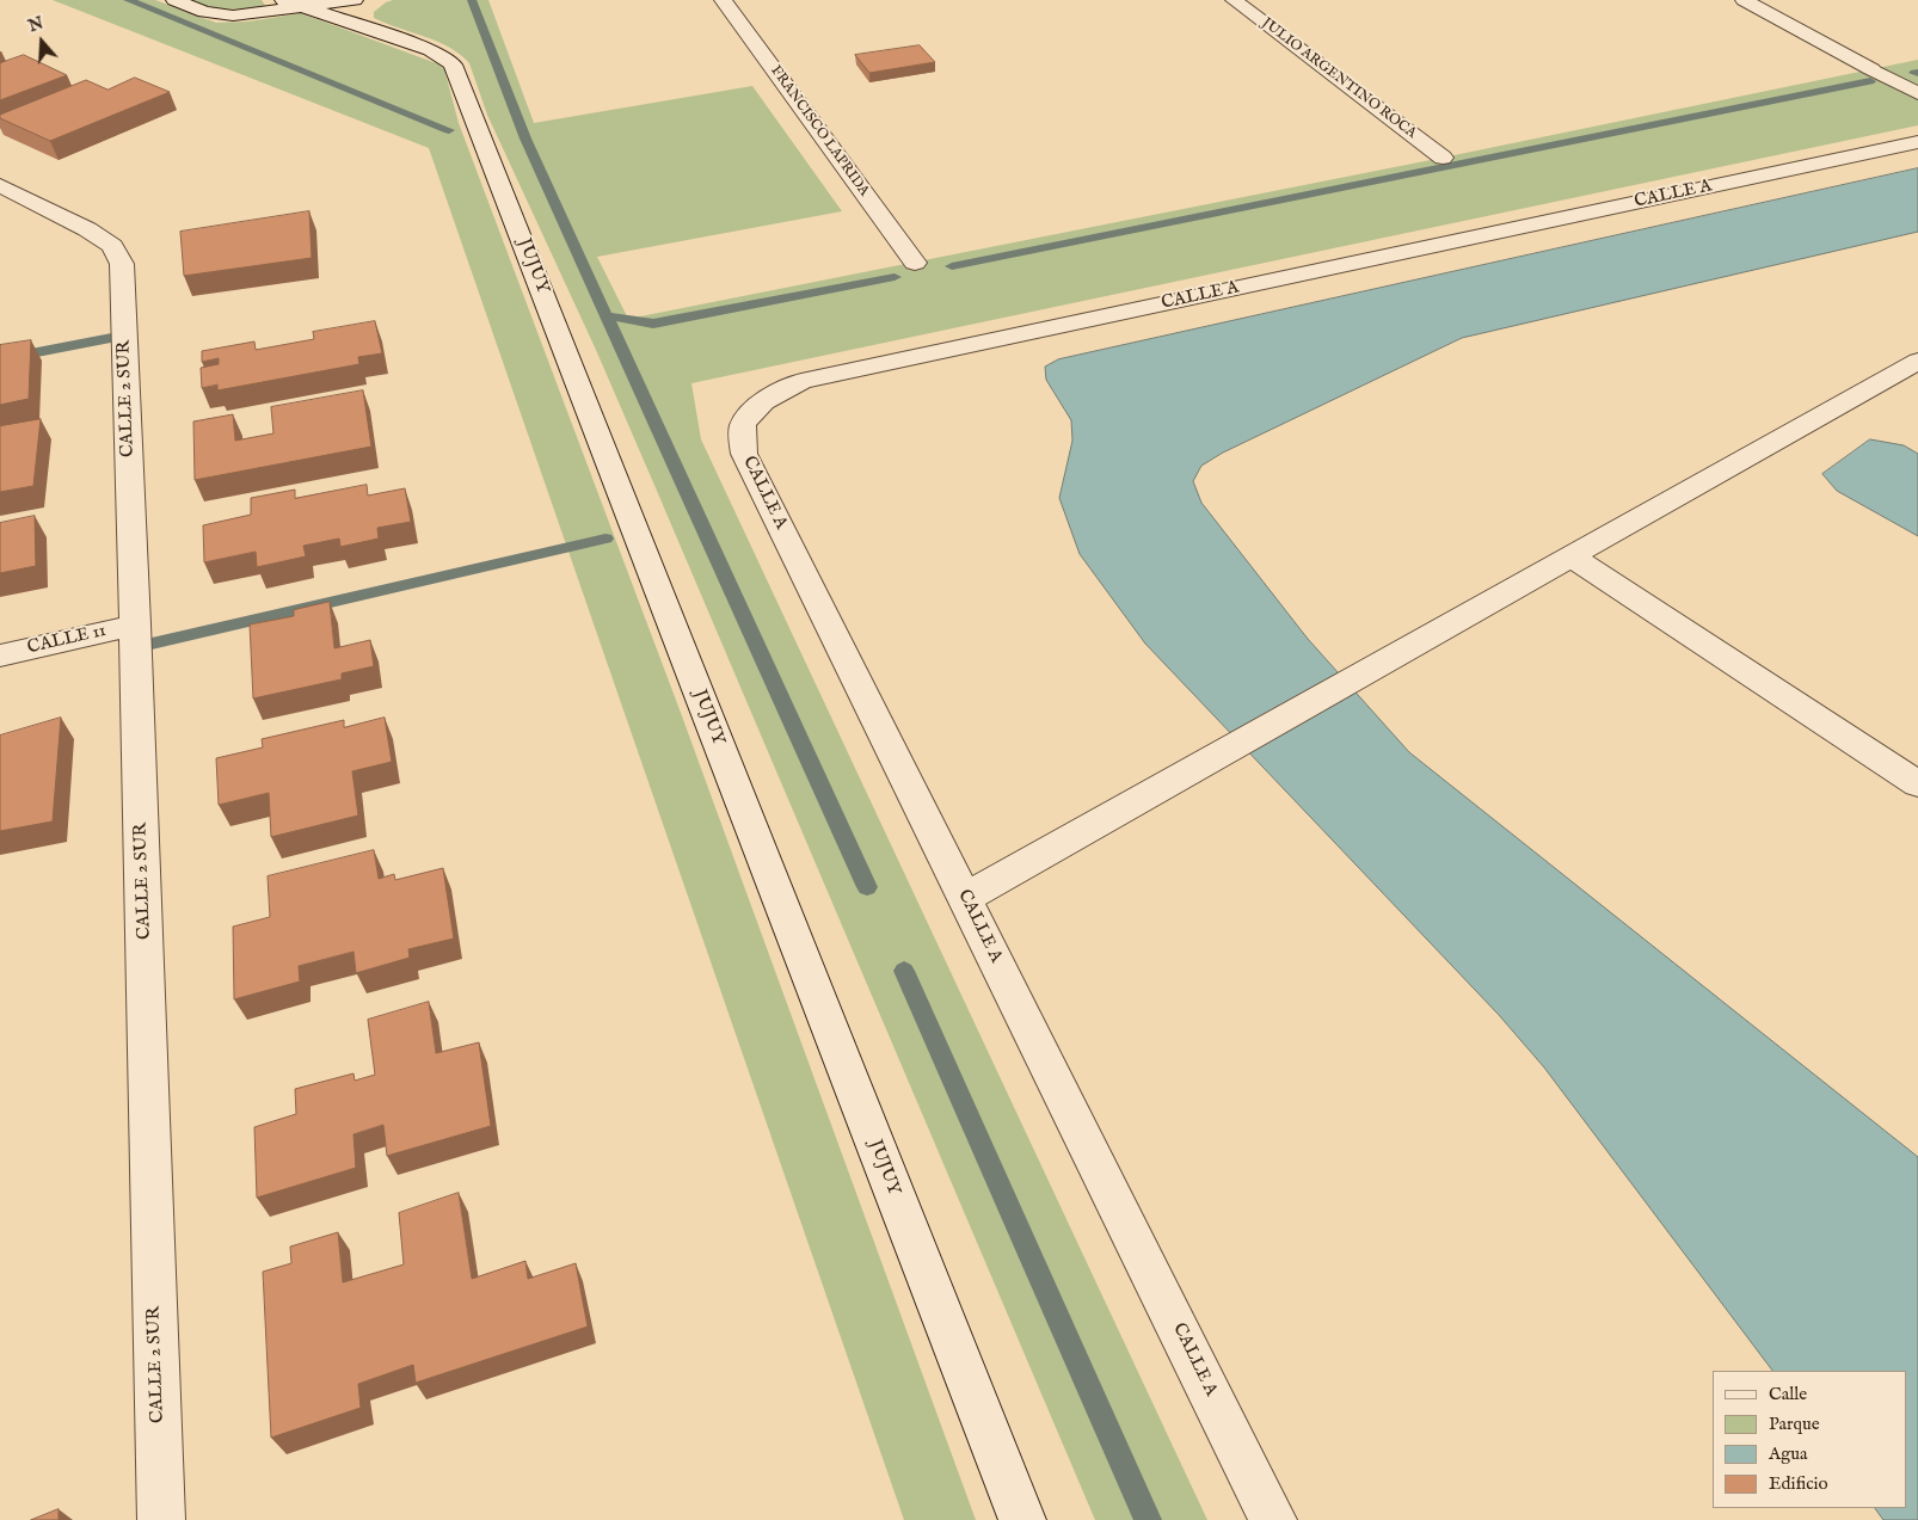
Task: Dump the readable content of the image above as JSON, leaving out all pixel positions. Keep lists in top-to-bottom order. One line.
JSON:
{"streets":{"street":["JULIO ARGENTINO ROCA","FRANCISCO LAPRIDA","CALLE A","JUJUY","CALLE 2 SUR","CALLE 11"]},"crossings":[["CALLE 2 SUR","CALLE 11"]],"legend":["Calle","Parque","Agua","Edificio"],"north":"top"}
